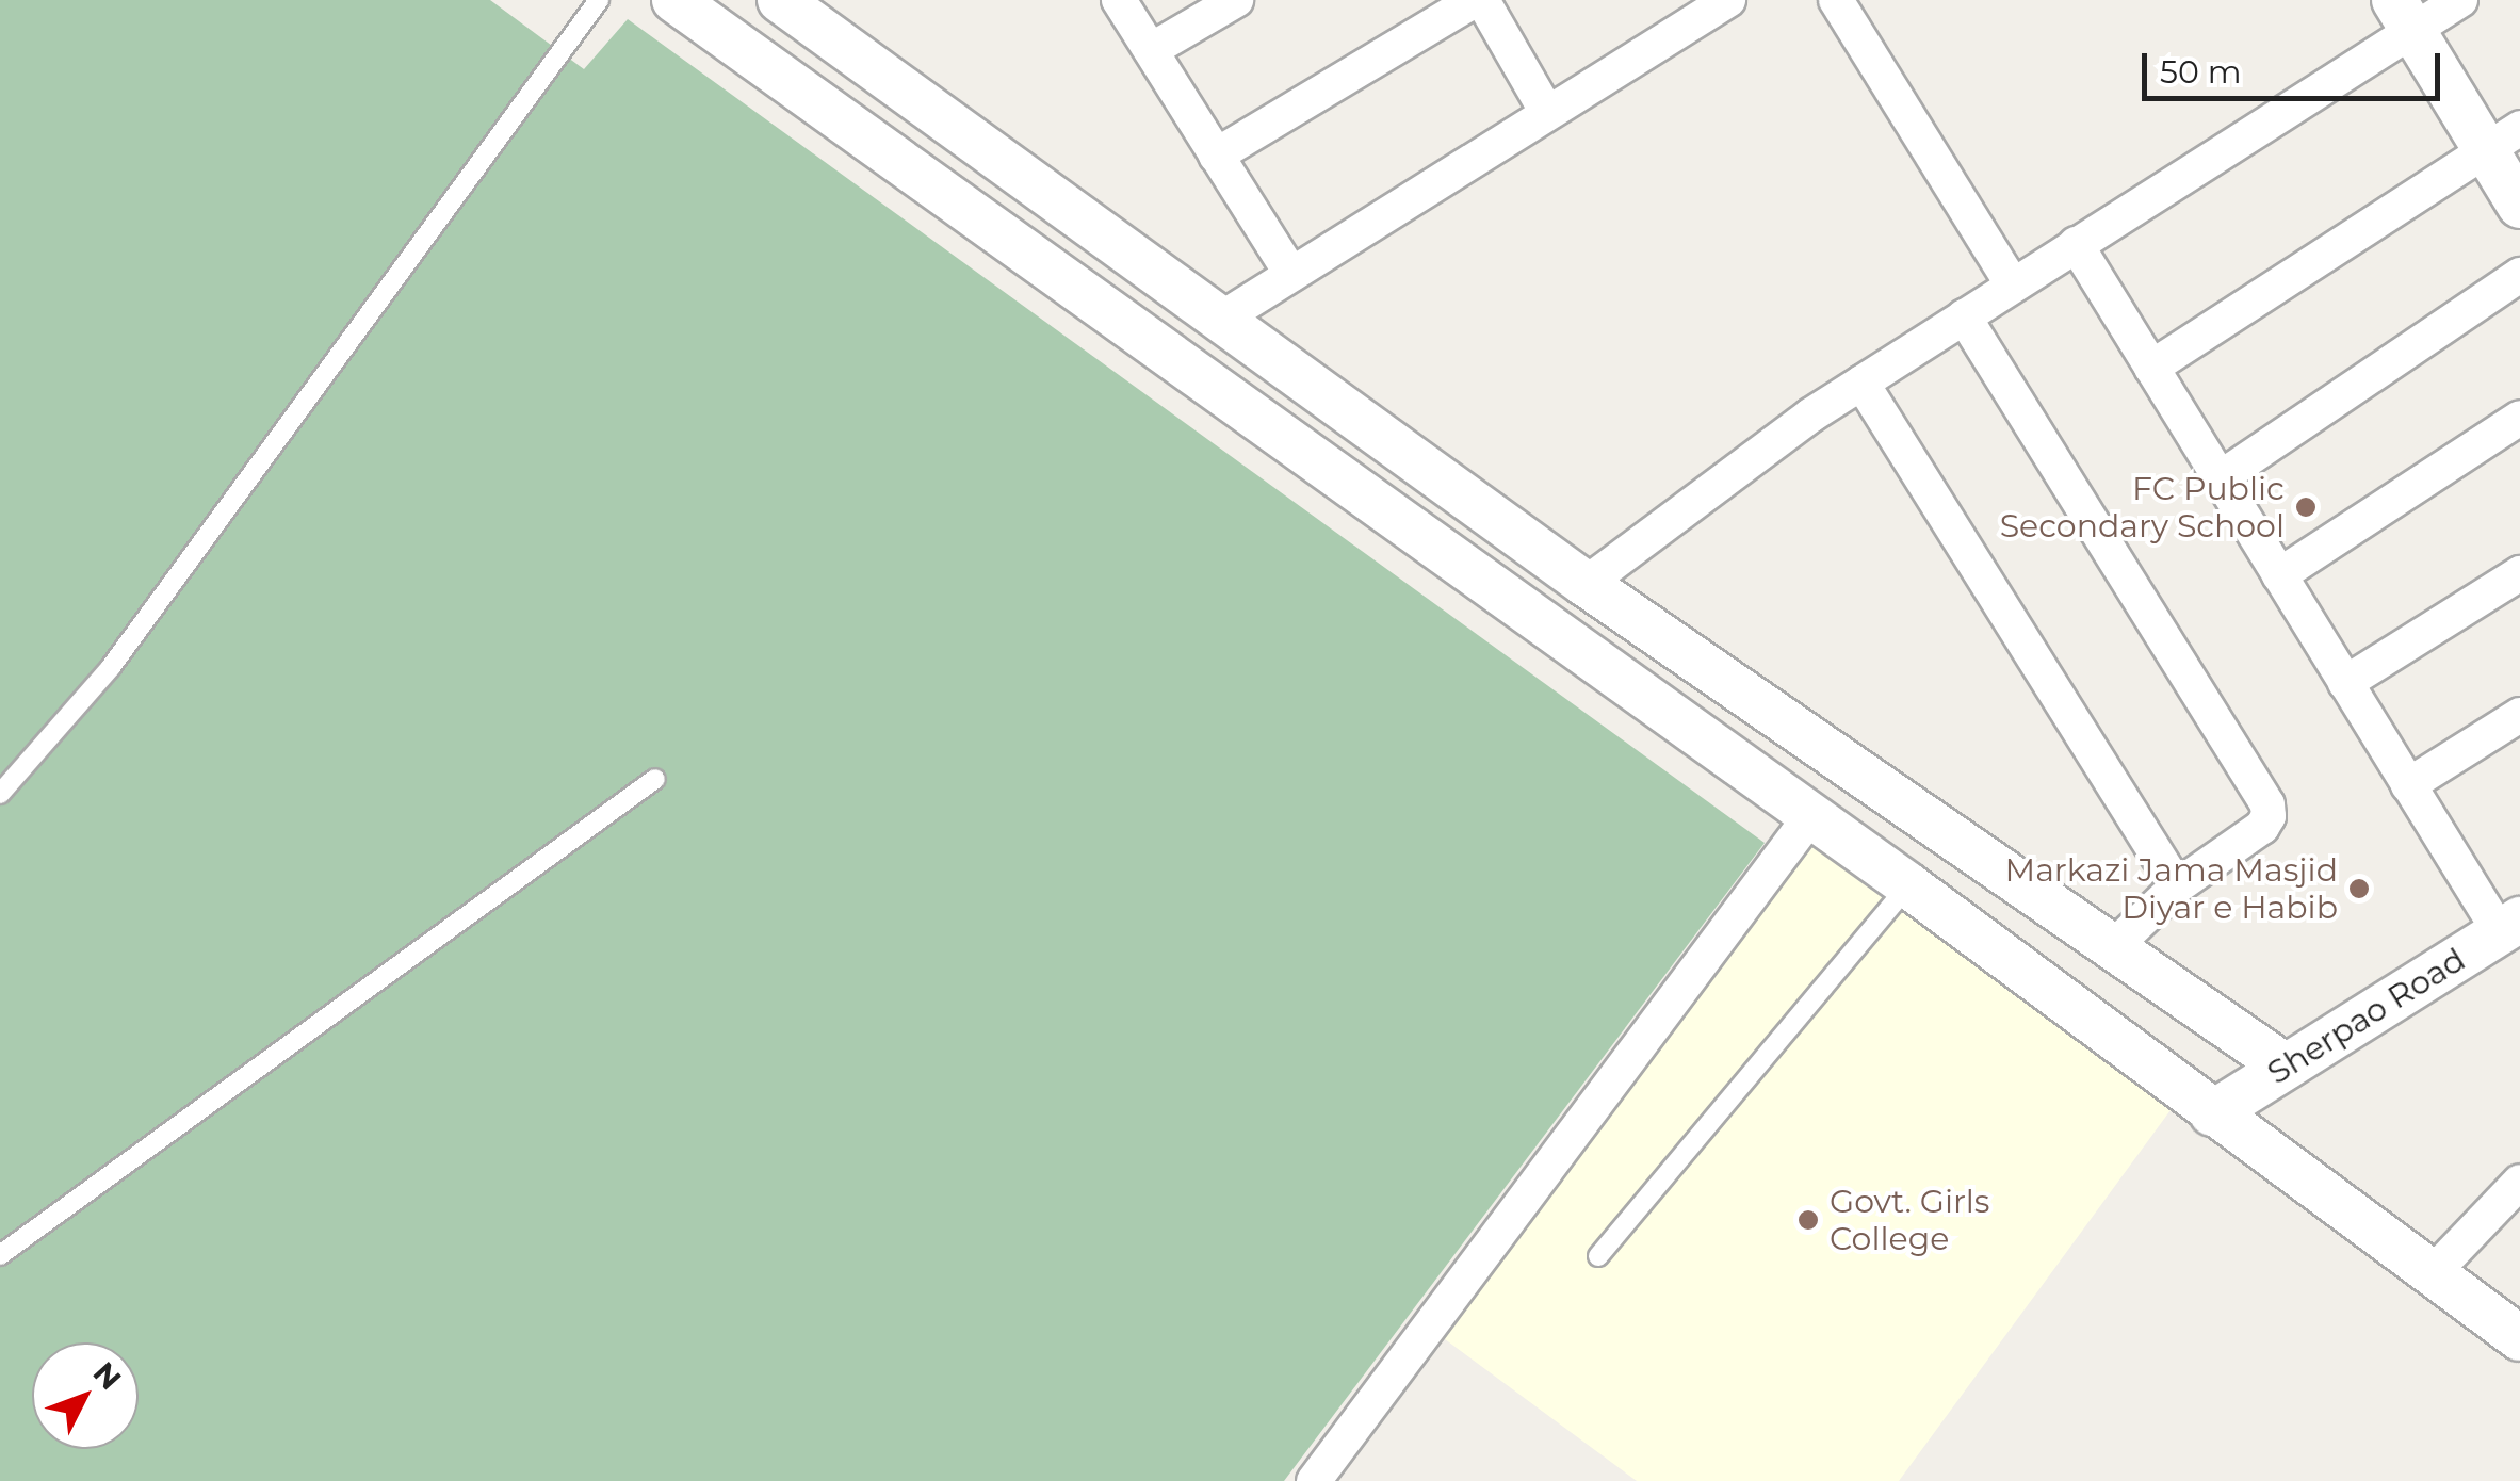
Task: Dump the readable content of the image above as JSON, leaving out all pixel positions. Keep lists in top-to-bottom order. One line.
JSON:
{"streets":{"street":["Sherpao Road"]},"places":["FC Public Secondary School","Markazi Jama Masjid Diyar e Habib","Govt. Girls College"],"scale_bar":"50 m","north":"top right"}
